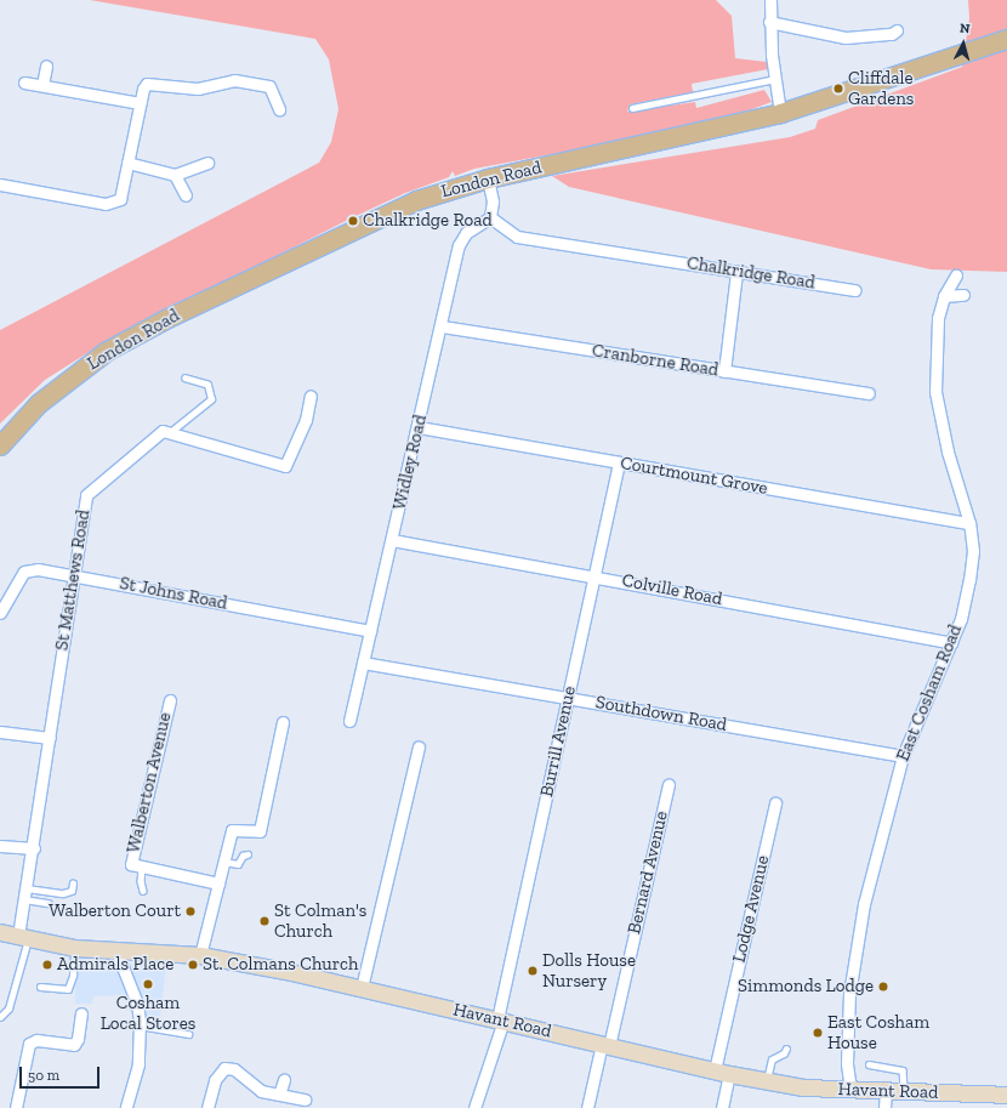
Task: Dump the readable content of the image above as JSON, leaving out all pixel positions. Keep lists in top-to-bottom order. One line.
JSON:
{"streets":{"main road":["London Road"],"street":["Chalkridge Road","Cranborne Road","Widley Road","Courtmount Grove","St Matthews Road","Colville Road","St Johns Road","East Cosham Road","Southdown Road","Burrill Avenue","Walberton Avenue","Bernard Avenue","Lodge Avenue","Havant Road"]},"crossings":[["Chalkridge Road","Widley Road"],["Cranborne Road","Widley Road"],["Widley Road","Courtmount Grove"],["Widley Road","Colville Road"],["Widley Road","St Johns Road"],["Widley Road","Southdown Road"],["Courtmount Grove","East Cosham Road"],["Courtmount Grove","Burrill Avenue"],["St Matthews Road","St Johns Road"],["St Matthews Road","Havant Road"],["Colville Road","East Cosham Road"],["Colville Road","Burrill Avenue"],["East Cosham Road","Southdown Road"],["East Cosham Road","Havant Road"],["Southdown Road","Burrill Avenue"],["Burrill Avenue","Havant Road"],["Bernard Avenue","Havant Road"],["Lodge Avenue","Havant Road"]],"places":["Cliffdale Gardens","Chalkridge Road","Walberton Court","St Colman's Church","Admirals Place","St. Colmans Church","Dolls House Nursery","Cosham Local Stores","Simmonds Lodge","East Cosham House"],"scale_bar":"50 m","north":"top"}
